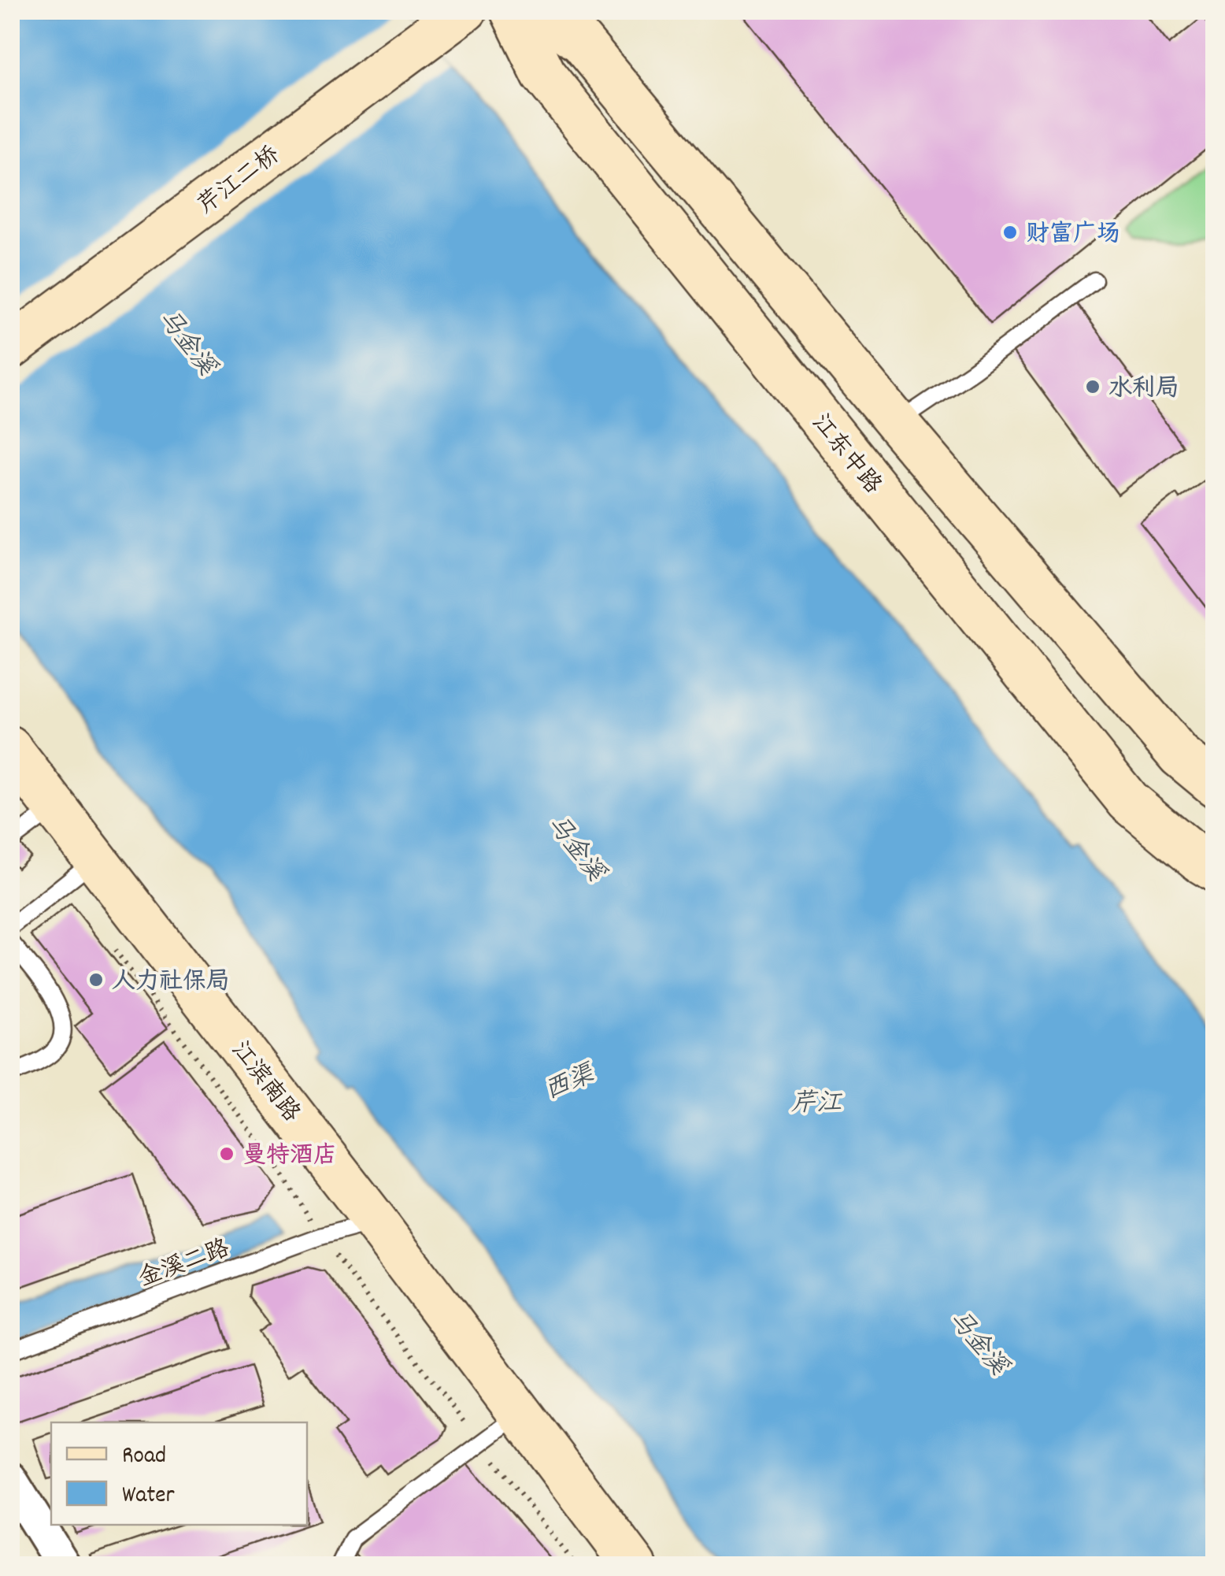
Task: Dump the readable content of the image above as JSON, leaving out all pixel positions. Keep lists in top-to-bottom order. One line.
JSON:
{"streets":{"main road":["芹江二桥","江东中路","江滨南路"],"lane":["金溪二路"]},"crossings":[["江滨南路","金溪二路"]],"water":["马金溪","西渠","芹江"],"places":["财富广场","水利局","人力社保局","曼特酒店"],"legend":["Road","Water"]}
